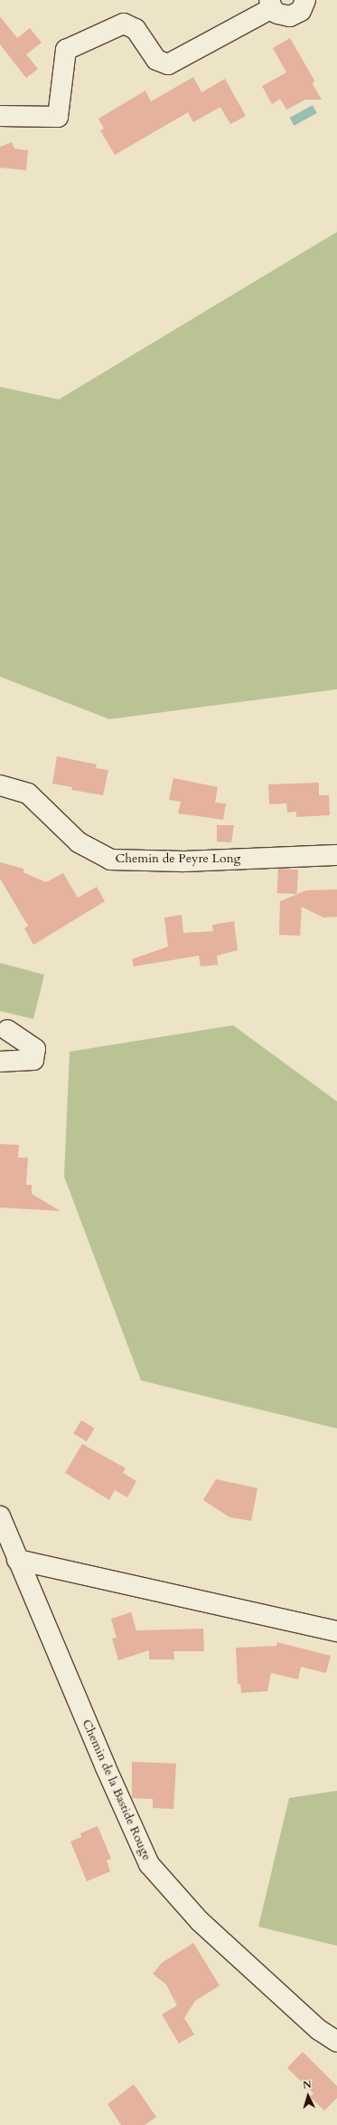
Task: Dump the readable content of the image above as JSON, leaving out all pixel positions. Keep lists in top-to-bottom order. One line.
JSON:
{"streets":{"street":["Chemin de Peyre Long","Chemin de la Bastide Rouge"]},"north":"top"}
